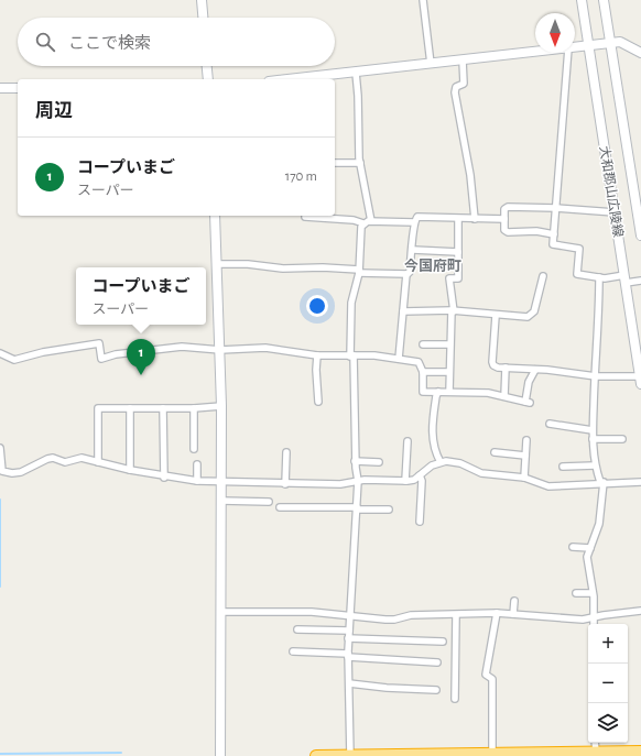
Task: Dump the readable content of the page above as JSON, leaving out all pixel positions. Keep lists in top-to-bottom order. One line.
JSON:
{"streets":{"street":["大和郡山広陵線"]},"districts":["今国府町"],"north":"bottom","page":{"search":"ここで検索","heading":"周辺","list":[{"mark":"1","name":"コープいまご","note":"スーパー","value":"170 m"}],"popup":["コープいまご","スーパー"],"pins":"1","map_buttons":["+","−"]}}
